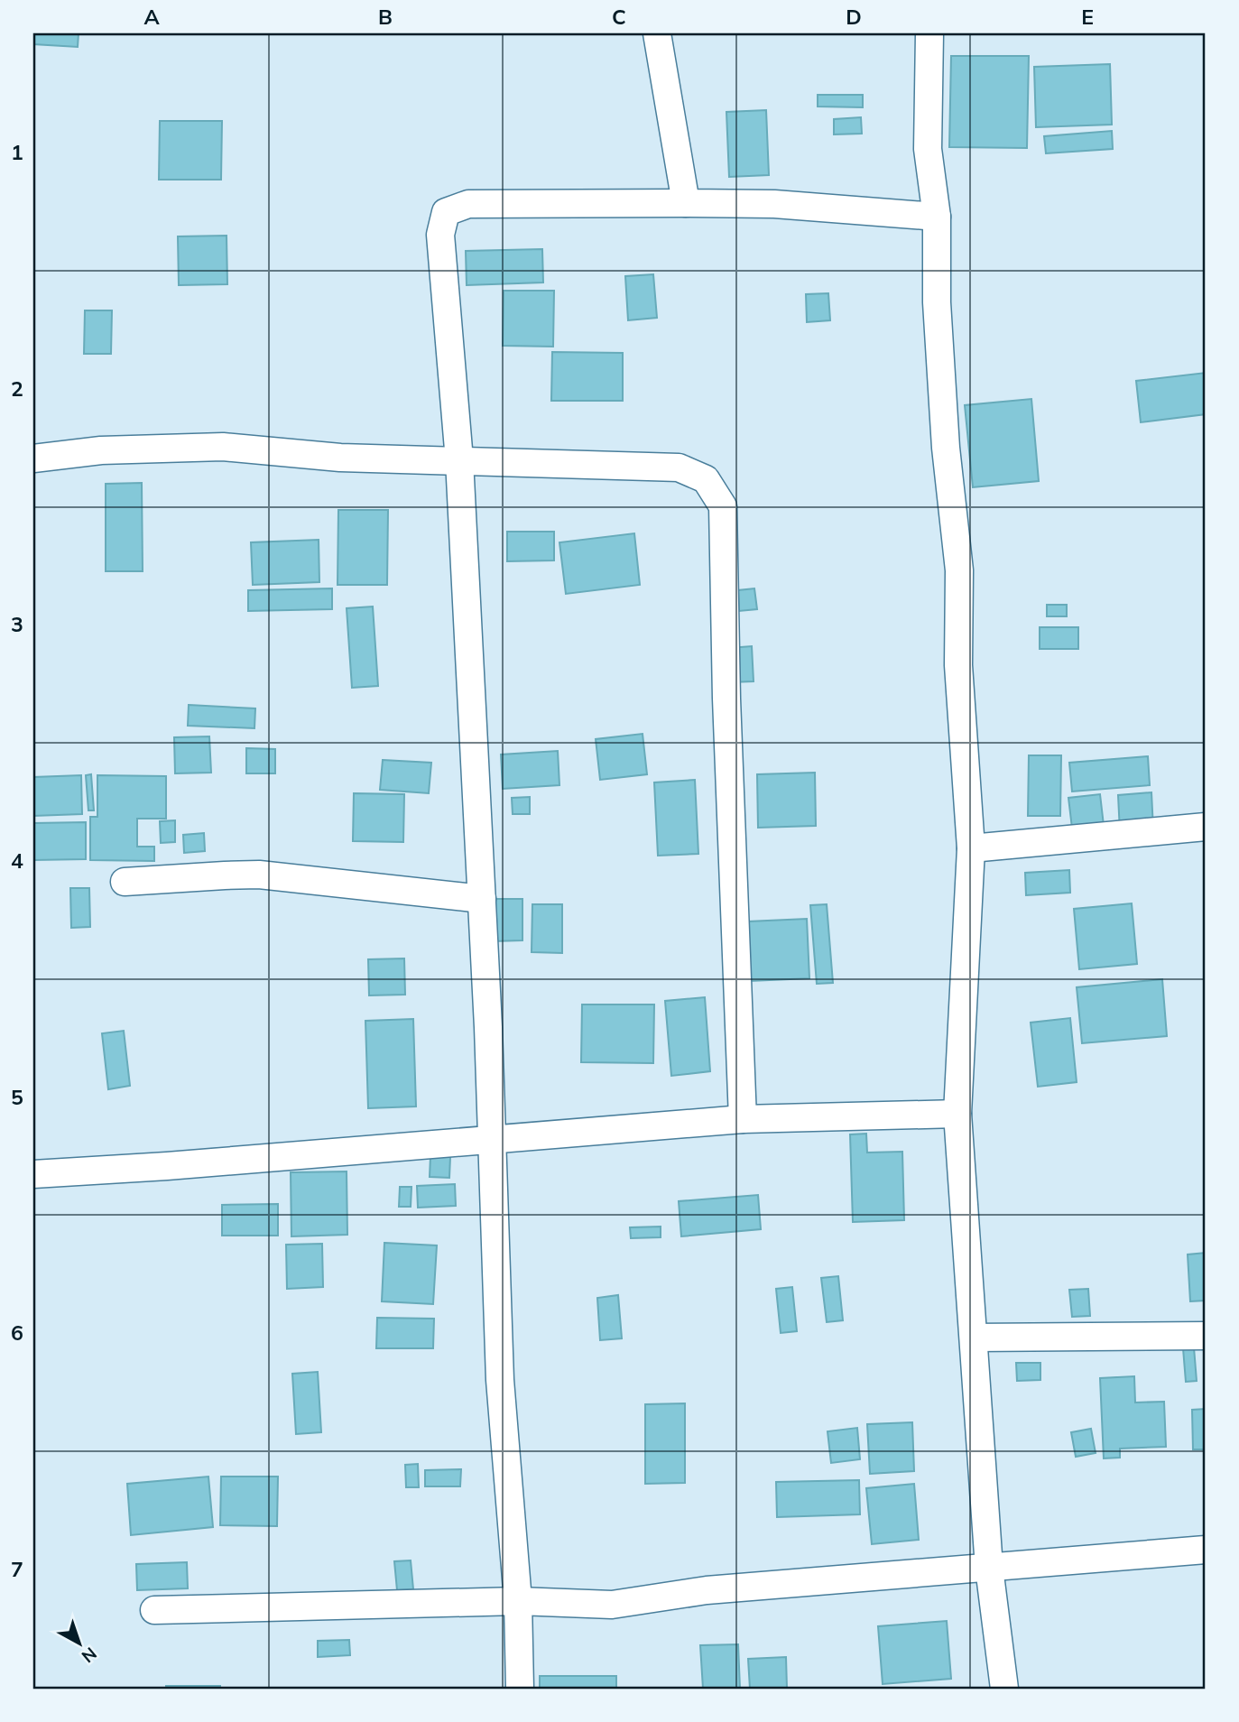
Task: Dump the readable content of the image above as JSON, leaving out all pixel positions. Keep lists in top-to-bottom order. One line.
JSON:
{"north":"bottom right","grid":{"columns":["A","B","C","D","E"],"rows":["1","2","3","4","5","6","7"]}}
